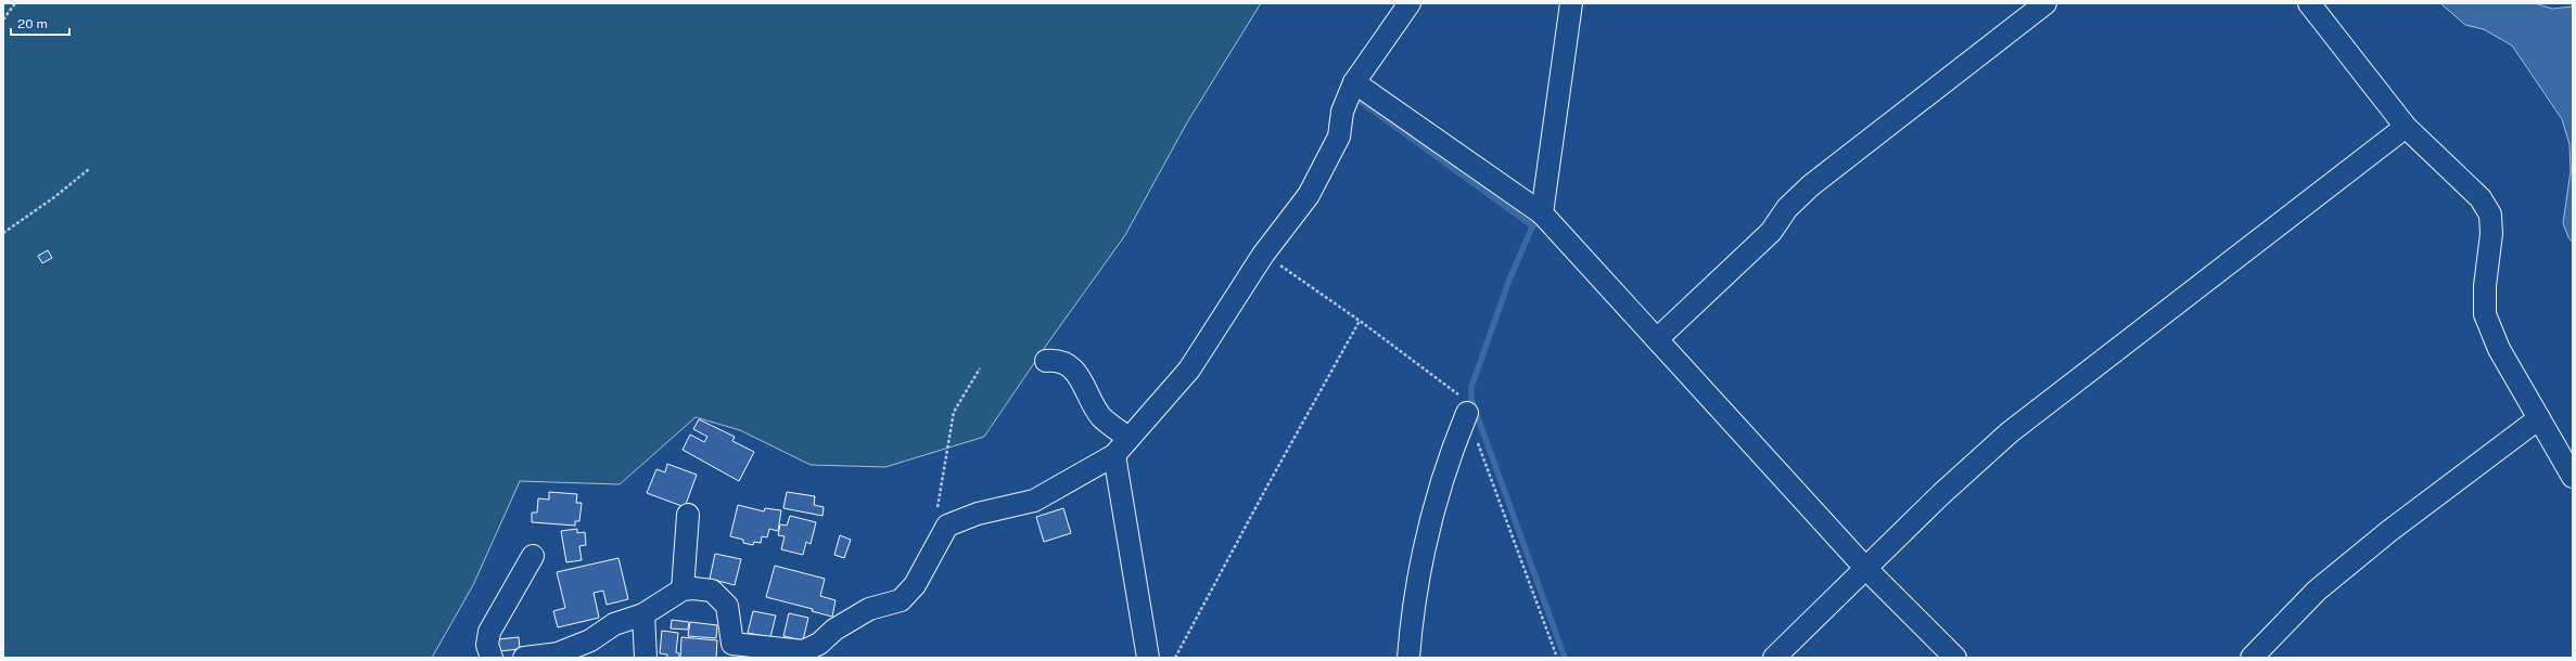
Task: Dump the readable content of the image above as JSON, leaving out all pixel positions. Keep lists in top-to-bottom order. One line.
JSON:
{"scale_bar":"20 m"}
